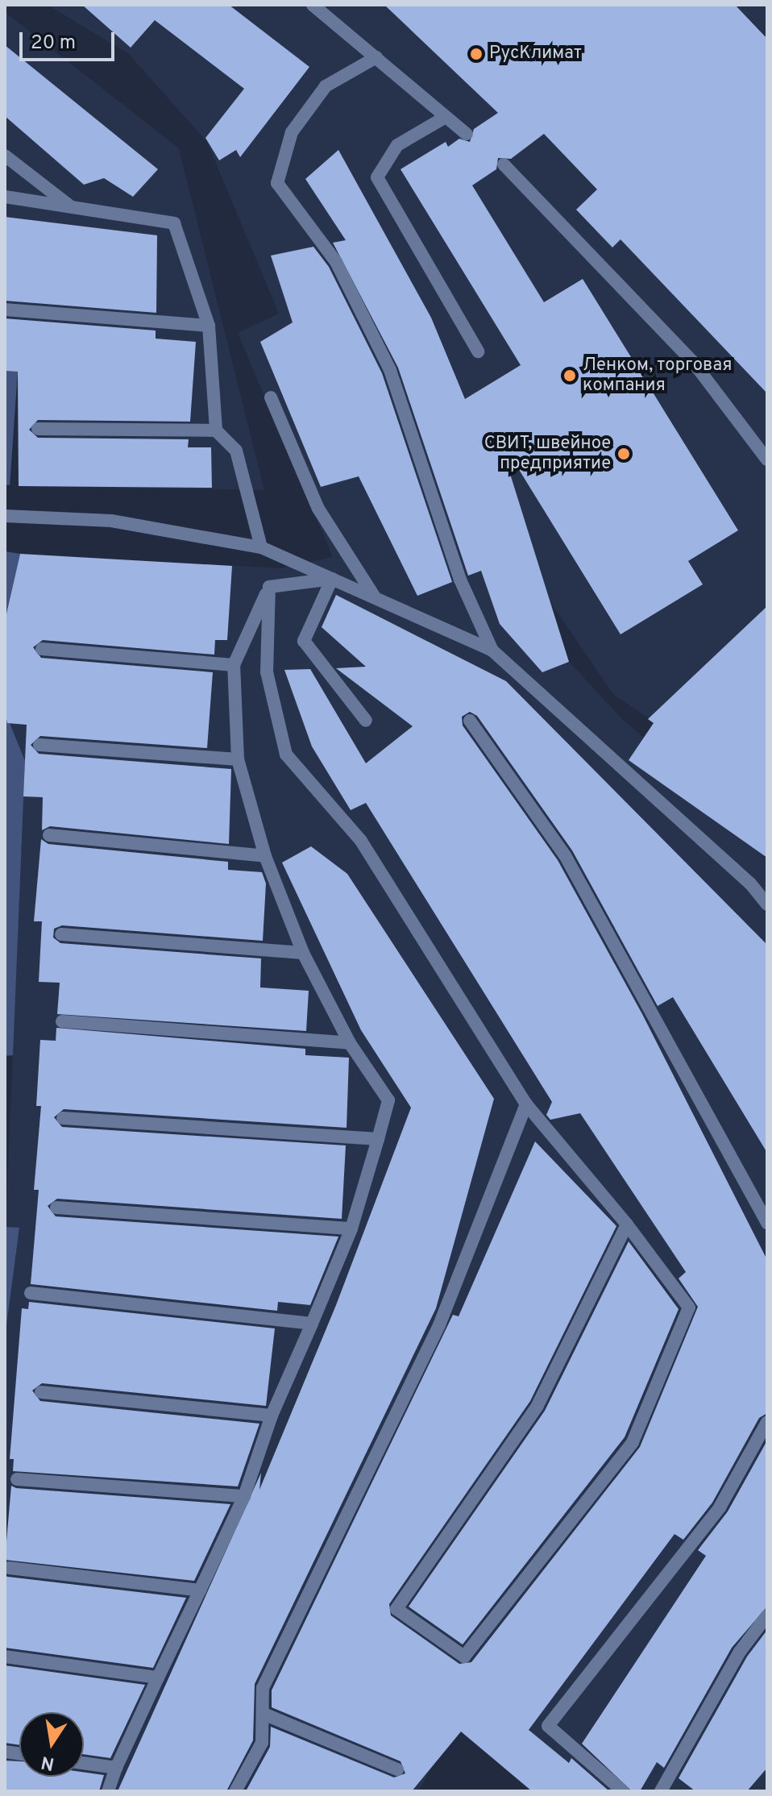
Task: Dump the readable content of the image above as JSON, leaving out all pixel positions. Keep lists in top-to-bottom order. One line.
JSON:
{"places":["РусКлимат","Ленком, торговая компания","СВИТ, швейное предприятие"],"scale_bar":"20 m","north":"bottom"}
